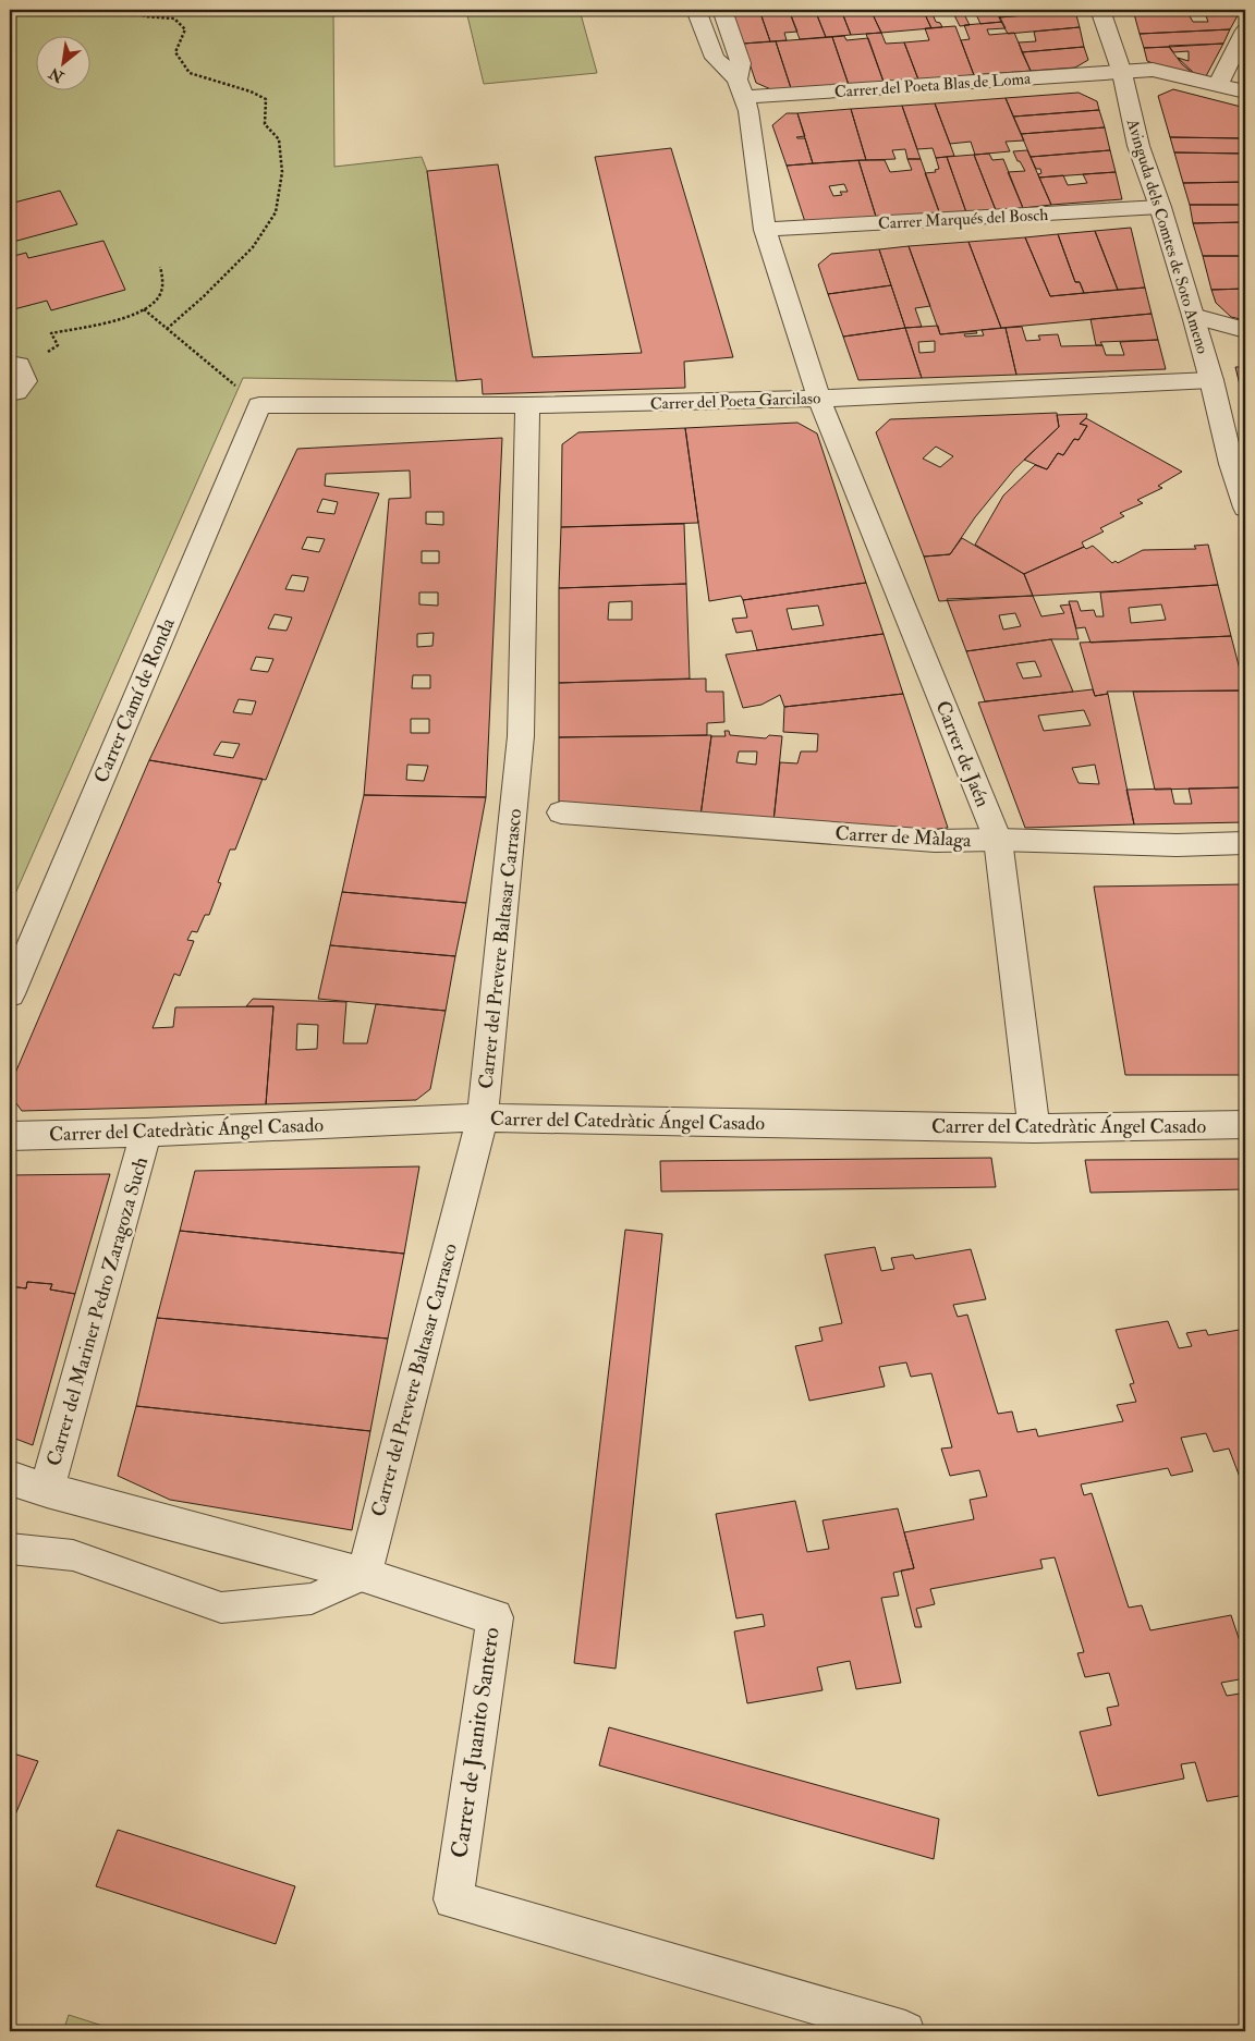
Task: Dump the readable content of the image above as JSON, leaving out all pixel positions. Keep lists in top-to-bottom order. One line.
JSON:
{"streets":{"street":["Carrer del Poeta Blas de Loma","Carrer Marqués del Bosch","Avinguda dels Comtes de Soto Ameno","Carrer del Poeta Garcilaso","Carrer Camí de Ronda","Carrer de Jaén","Carrer de Màlaga","Carrer del Prevere Baltasar Carrasco","Carrer del Catedràtic Ángel Casado","Carrer del Mariner Pedro Zaragoza Such","Carrer de Juanito Santero"]},"crossings":[["Carrer del Poeta Blas de Loma","Avinguda dels Comtes de Soto Ameno"],["Carrer del Poeta Blas de Loma","Carrer de Jaén"],["Carrer Marqués del Bosch","Avinguda dels Comtes de Soto Ameno"],["Carrer Marqués del Bosch","Carrer de Jaén"],["Avinguda dels Comtes de Soto Ameno","Carrer del Poeta Garcilaso"],["Carrer del Poeta Garcilaso","Carrer Camí de Ronda"],["Carrer del Poeta Garcilaso","Carrer de Jaén"],["Carrer del Poeta Garcilaso","Carrer del Prevere Baltasar Carrasco"],["Carrer de Jaén","Carrer de Màlaga"],["Carrer de Jaén","Carrer del Catedràtic Ángel Casado"],["Carrer del Prevere Baltasar Carrasco","Carrer del Catedràtic Ángel Casado"],["Carrer del Prevere Baltasar Carrasco","Carrer de Juanito Santero"],["Carrer del Catedràtic Ángel Casado","Carrer del Mariner Pedro Zaragoza Such"],["Carrer del Mariner Pedro Zaragoza Such","Carrer de Juanito Santero"]],"north":"bottom left"}
